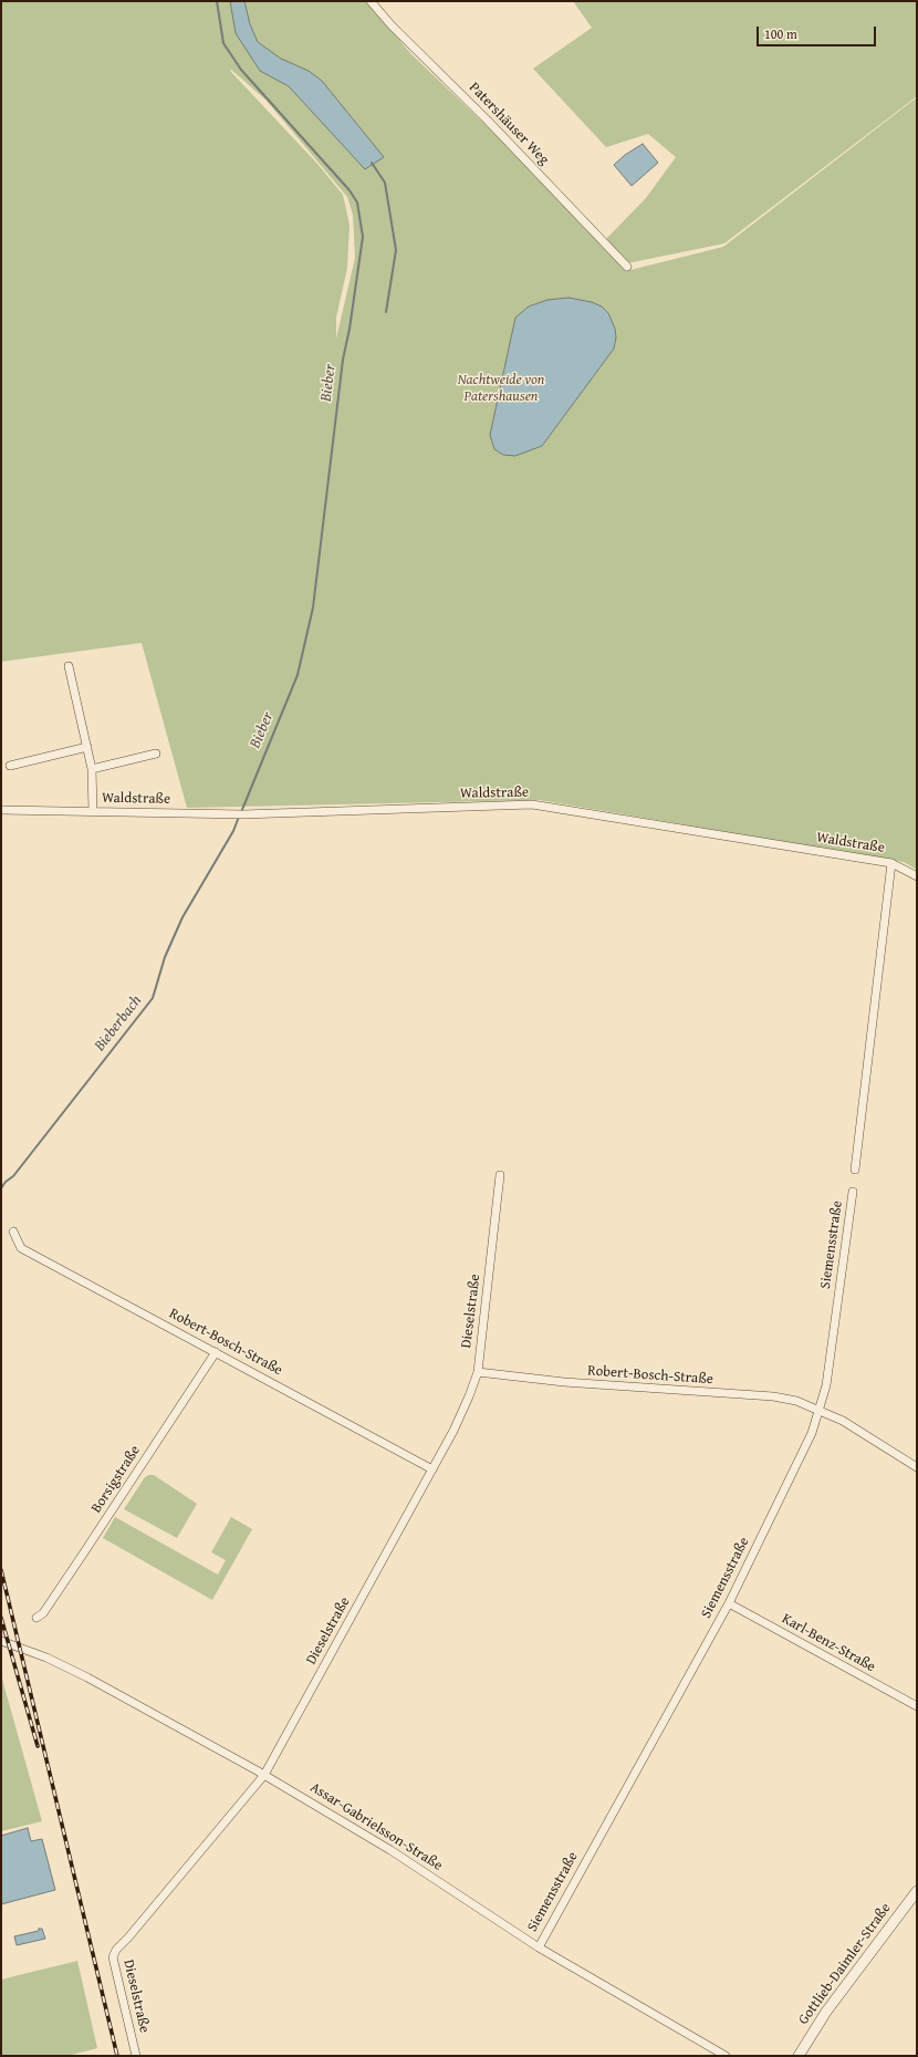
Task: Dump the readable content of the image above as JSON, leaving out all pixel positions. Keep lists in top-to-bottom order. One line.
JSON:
{"streets":{"street":["Patershäuser Weg","Waldstraße","Siemensstraße","Dieselstraße","Robert-Bosch-Straße","Borsigstraße","Karl-Benz-Straße","Assar-Gabrielsson-Straße","Gottlieb-Daimler-Straße"]},"crossings":[["Siemensstraße","Robert-Bosch-Straße"],["Siemensstraße","Karl-Benz-Straße"],["Siemensstraße","Assar-Gabrielsson-Straße"],["Dieselstraße","Robert-Bosch-Straße"],["Dieselstraße","Assar-Gabrielsson-Straße"],["Robert-Bosch-Straße","Borsigstraße"]],"water":["Bieber","Bieberbach"],"parks":["Nachtweide von Patershausen"],"scale_bar":"100 m"}
